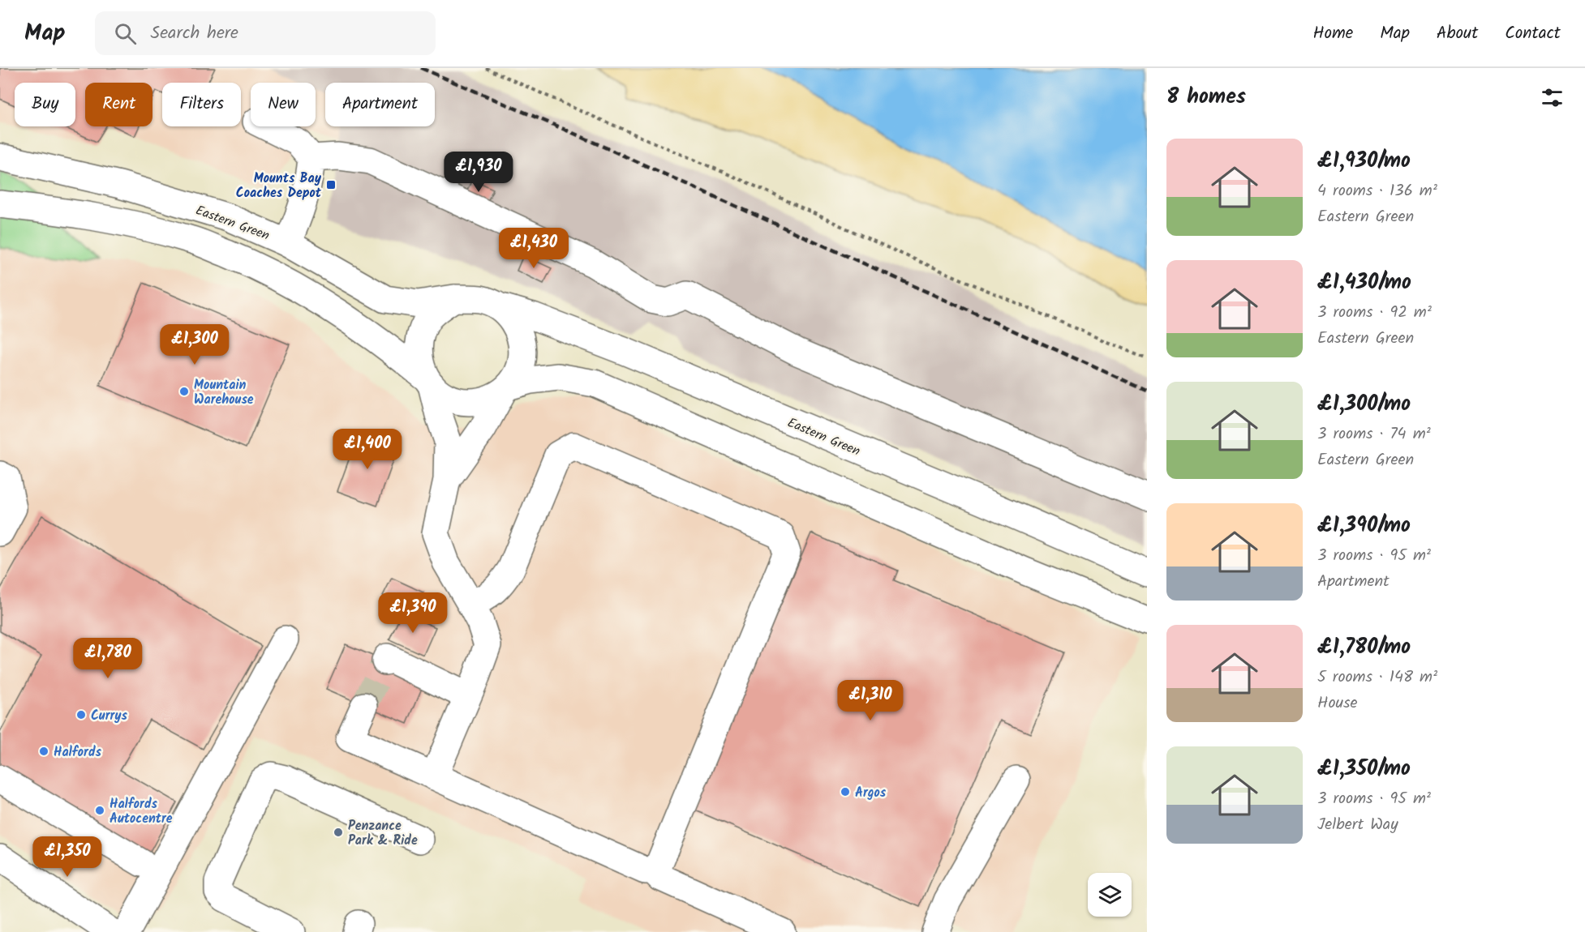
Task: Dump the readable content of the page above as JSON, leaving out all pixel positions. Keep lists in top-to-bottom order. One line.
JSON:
{"streets":{"main road":["Eastern Green"]},"places":{"transit":["Mounts Bay Coaches Depot"],"other":["Mountain Warehouse","Currys","Halfords","Argos","Halfords Autocentre","Penzance Park & Ride"]},"page":{"header":"Map","search":"Search here","nav":["Home","Map","About","Contact"],"heading":"8 homes","chip":["Buy","Rent","Filters","New","Apartment"],"list":[{"name":"£1,930/mo","note":"4 rooms · 136 m² · Eastern Green"},{"name":"£1,430/mo","note":"3 rooms · 92 m² · Eastern Green"},{"name":"£1,300/mo","note":"3 rooms · 74 m² · Eastern Green"},{"name":"£1,390/mo","note":"3 rooms · 95 m² · Apartment"},{"name":"£1,780/mo","note":"5 rooms · 148 m² · House"},{"name":"£1,350/mo","note":"3 rooms · 95 m² · Jelbert Way"}],"price":["£1,930","£1,430","£1,300","£1,400","£1,390","£1,780","£1,310","£1,350"]}}
